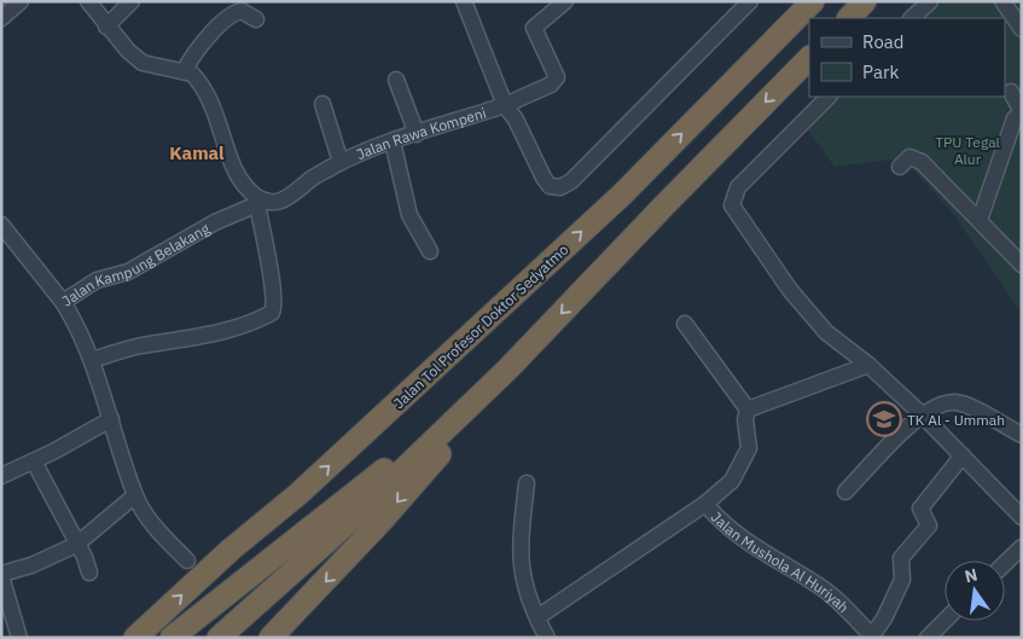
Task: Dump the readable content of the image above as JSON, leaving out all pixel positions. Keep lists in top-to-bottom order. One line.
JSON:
{"streets":{"highway":["Jalan Tol Profesor Doktor Sedyatmo"],"street":["Jalan Rawa Kompeni","Jalan Kampung Belakang","Jalan Mushola Al Huriyah"]},"crossings":[["Jalan Rawa Kompeni","Jalan Kampung Belakang"]],"districts":["Kamal"],"parks":["TPU Tegal Alur"],"places":{"school or university":["TK Al - Ummah"]},"legend":["Road","Park"],"north":"top"}
